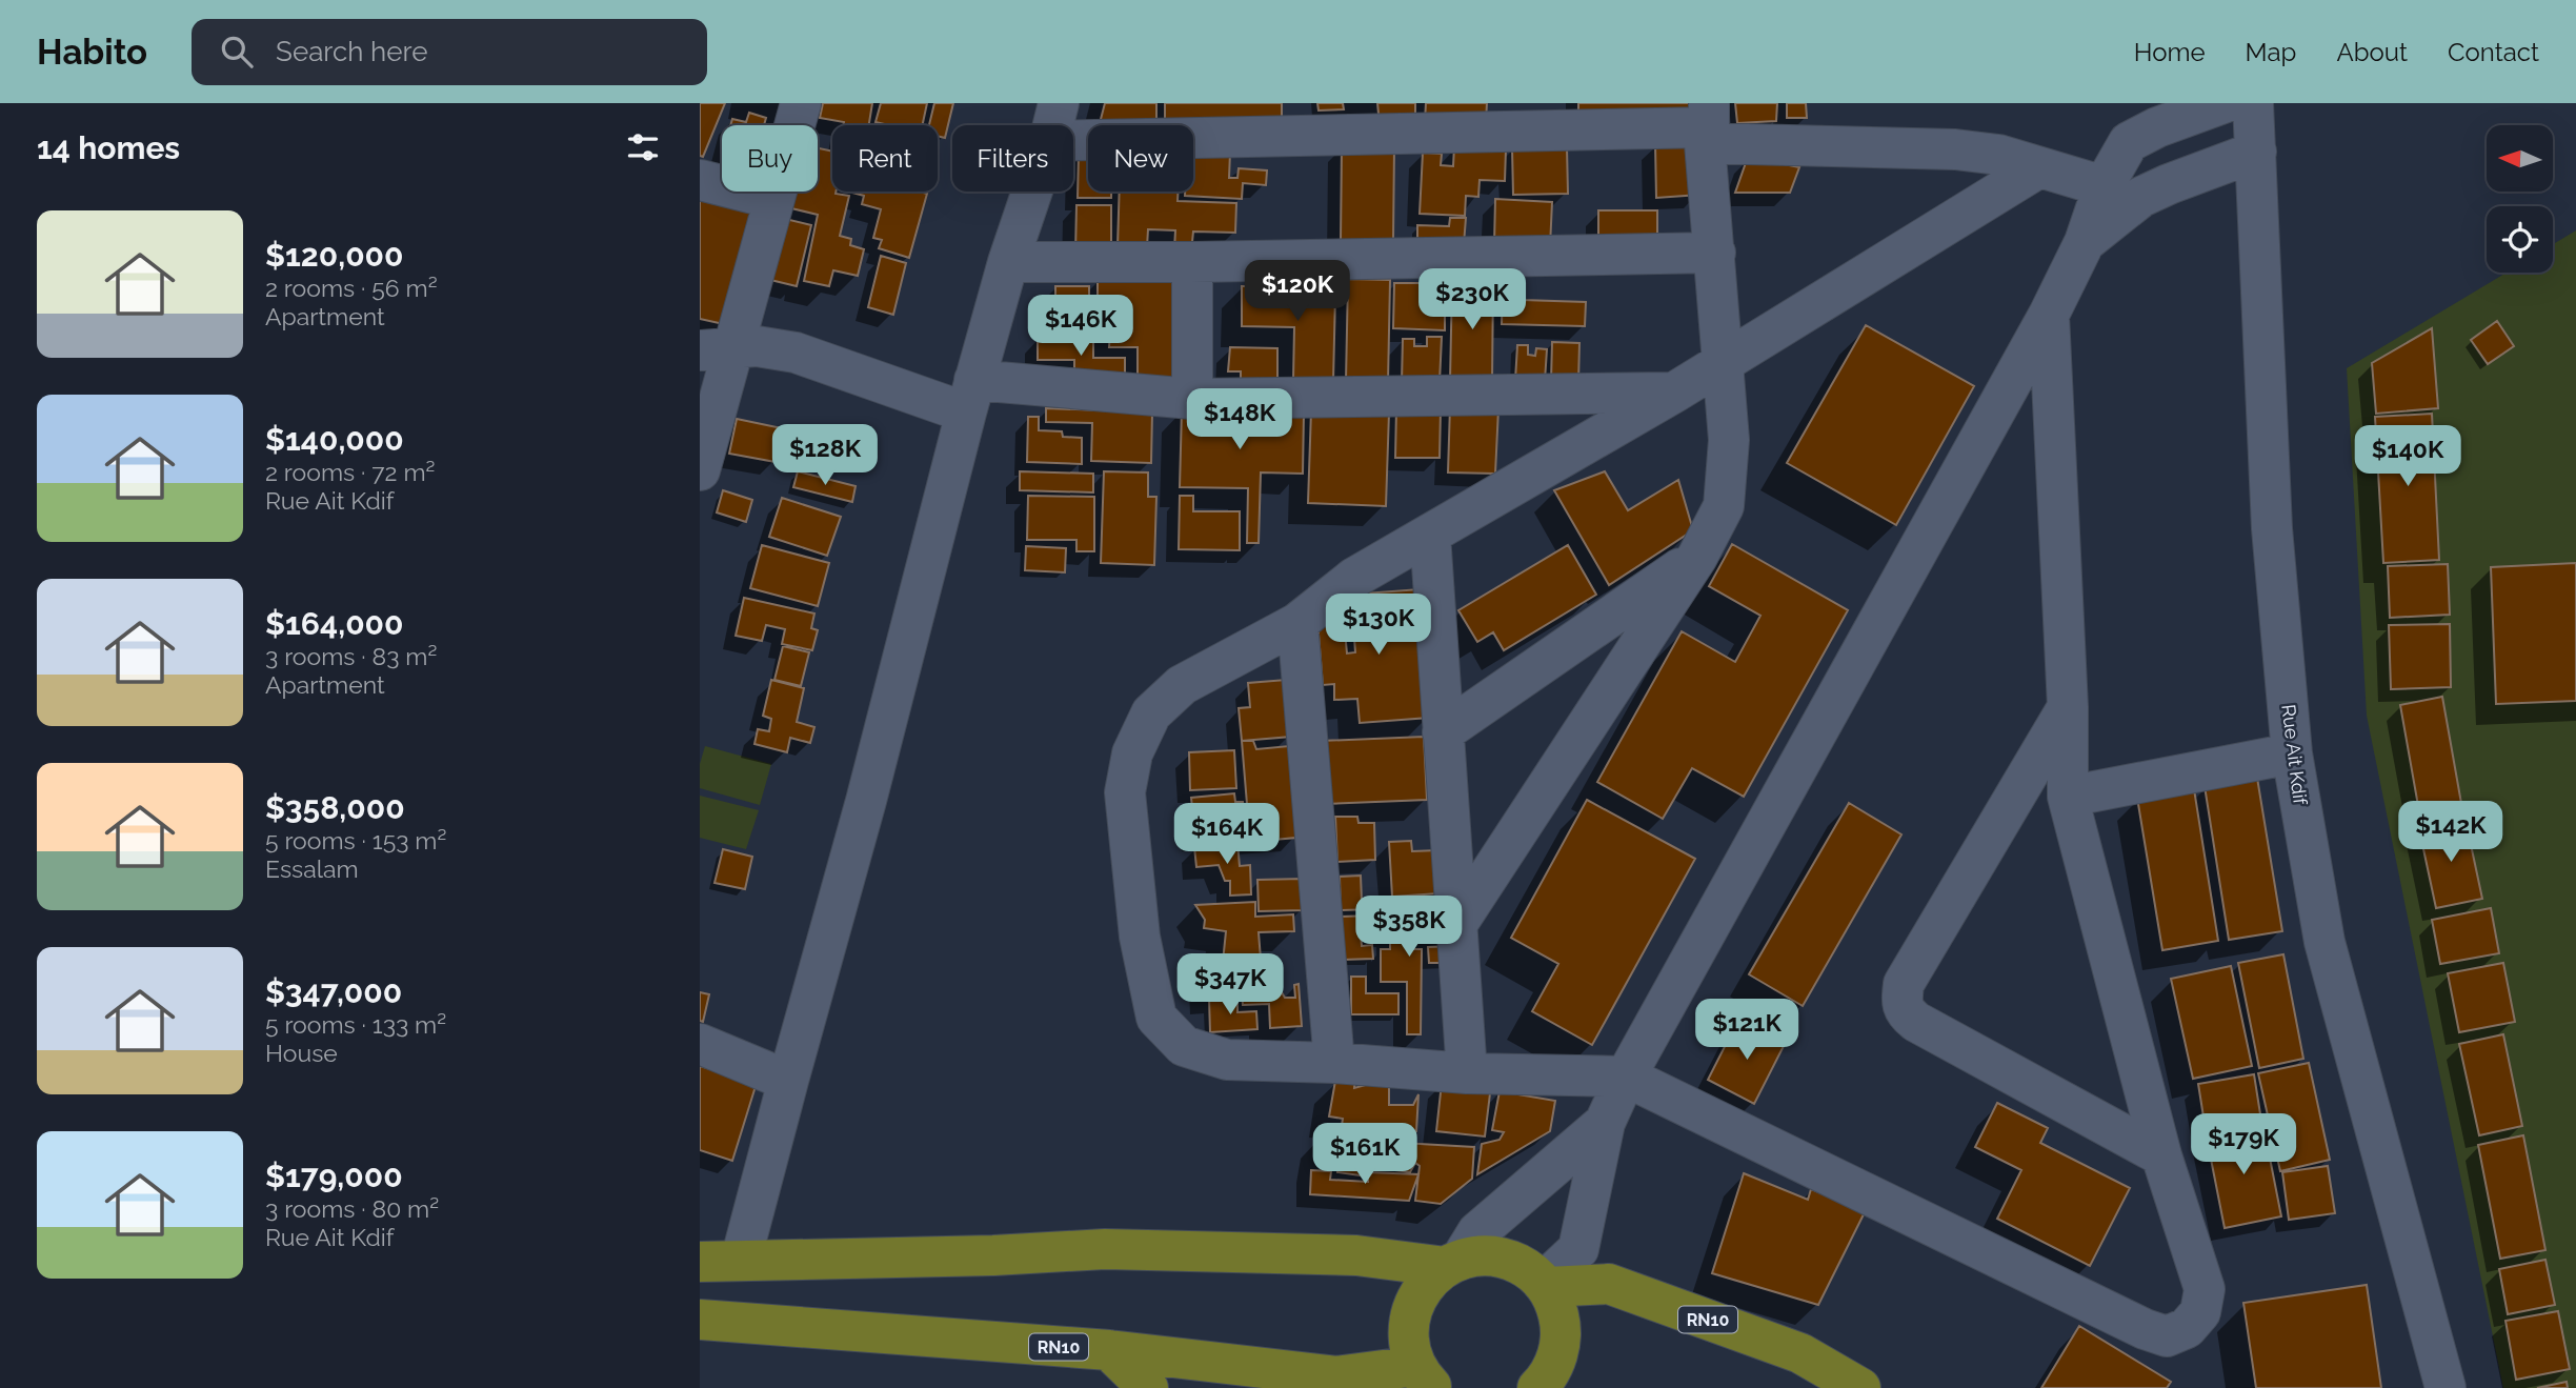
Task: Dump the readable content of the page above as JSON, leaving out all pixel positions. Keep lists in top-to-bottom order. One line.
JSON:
{"streets":{"main road":["RN10"],"street":["Rue Ait Kdif"]},"north":"left","page":{"header":"Habito","search":"Search here","nav":["Home","Map","About","Contact"],"heading":"14 homes","chip":["Buy","Rent","Filters","New"],"list":[{"name":"$120,000","note":"2 rooms · 56 m² · Apartment"},{"name":"$140,000","note":"2 rooms · 72 m² · Rue Ait Kdif"},{"name":"$164,000","note":"3 rooms · 83 m² · Apartment"},{"name":"$358,000","note":"5 rooms · 153 m² · Essalam"},{"name":"$347,000","note":"5 rooms · 133 m² · House"},{"name":"$179,000","note":"3 rooms · 80 m² · Rue Ait Kdif"}],"price":["$120K","$230K","$146K","$148K","$128K","$140K","$130K","$142K","$164K","$358K","$347K","$121K","$179K","$161K"]}}
